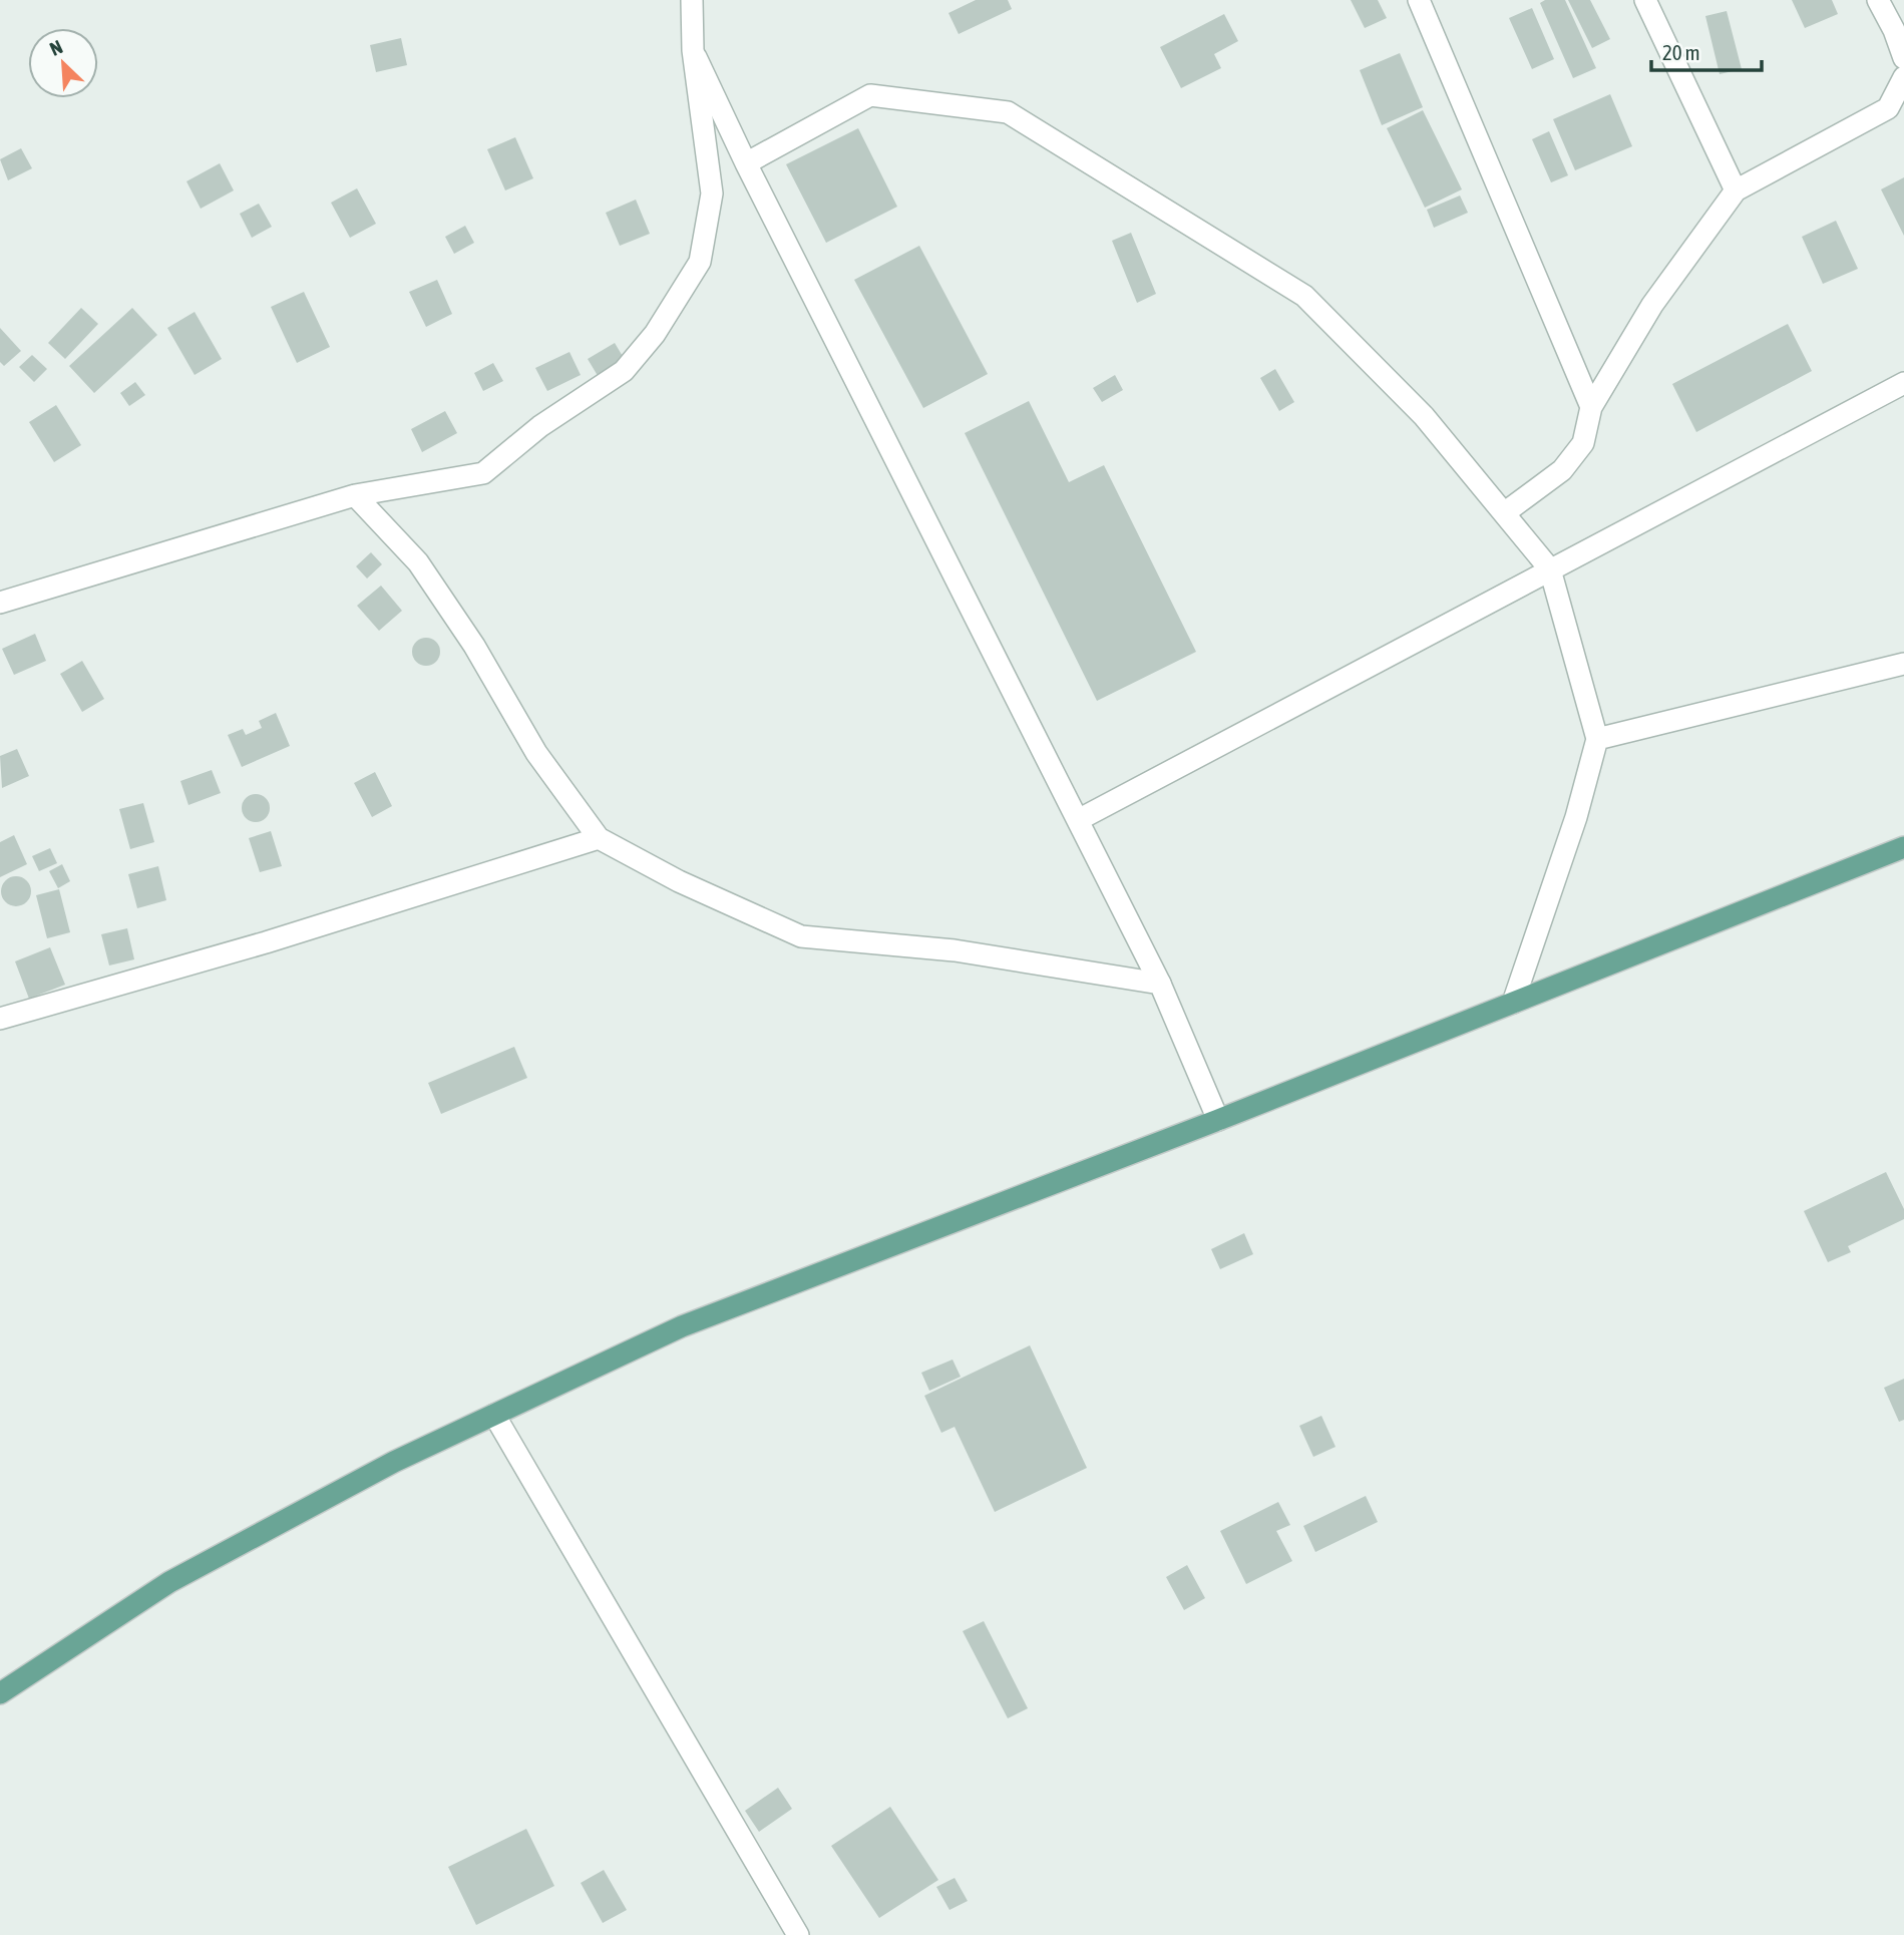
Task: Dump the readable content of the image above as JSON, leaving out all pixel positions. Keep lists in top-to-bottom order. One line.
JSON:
{"scale_bar":"20 m","north":"top left"}
